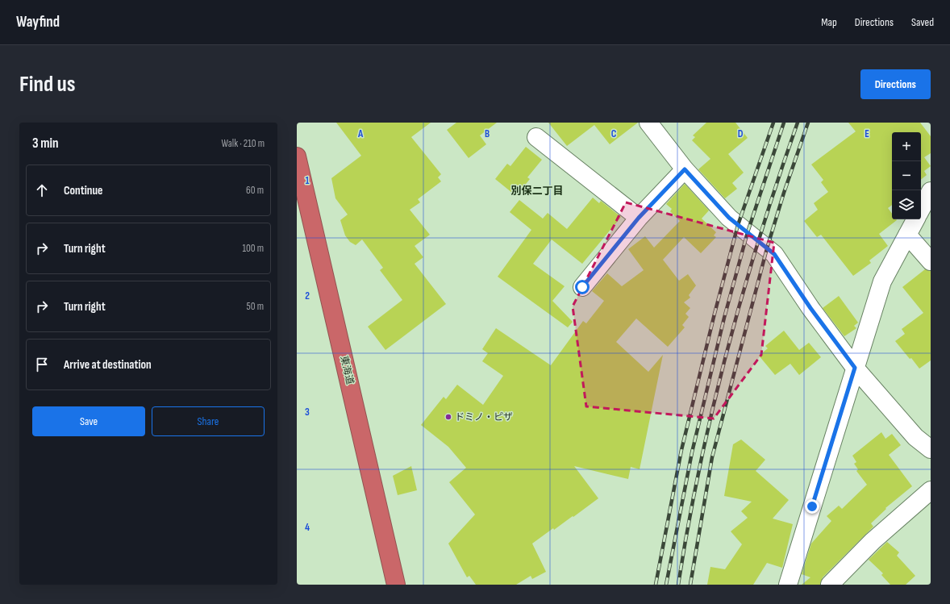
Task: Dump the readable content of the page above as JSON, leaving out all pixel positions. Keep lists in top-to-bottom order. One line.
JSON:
{"streets":{"highway":["東海道"]},"districts":["別保二丁目"],"places":["ドミノ・ピザ"],"page":{"header":"Wayfind","nav":["Map","Directions","Saved"],"buttons":["Directions",["Save","Share"]],"title":"Find us","heading":["3 min","Walk · 210 m"],"map_buttons":["+","−"],"list":[["Continue","60 m"],["Turn right","100 m"],["Turn right","50 m"],"Arrive at destination"]},"grid":{"columns":["A","B","C","D","E"],"rows":["1","2","3","4"]}}
